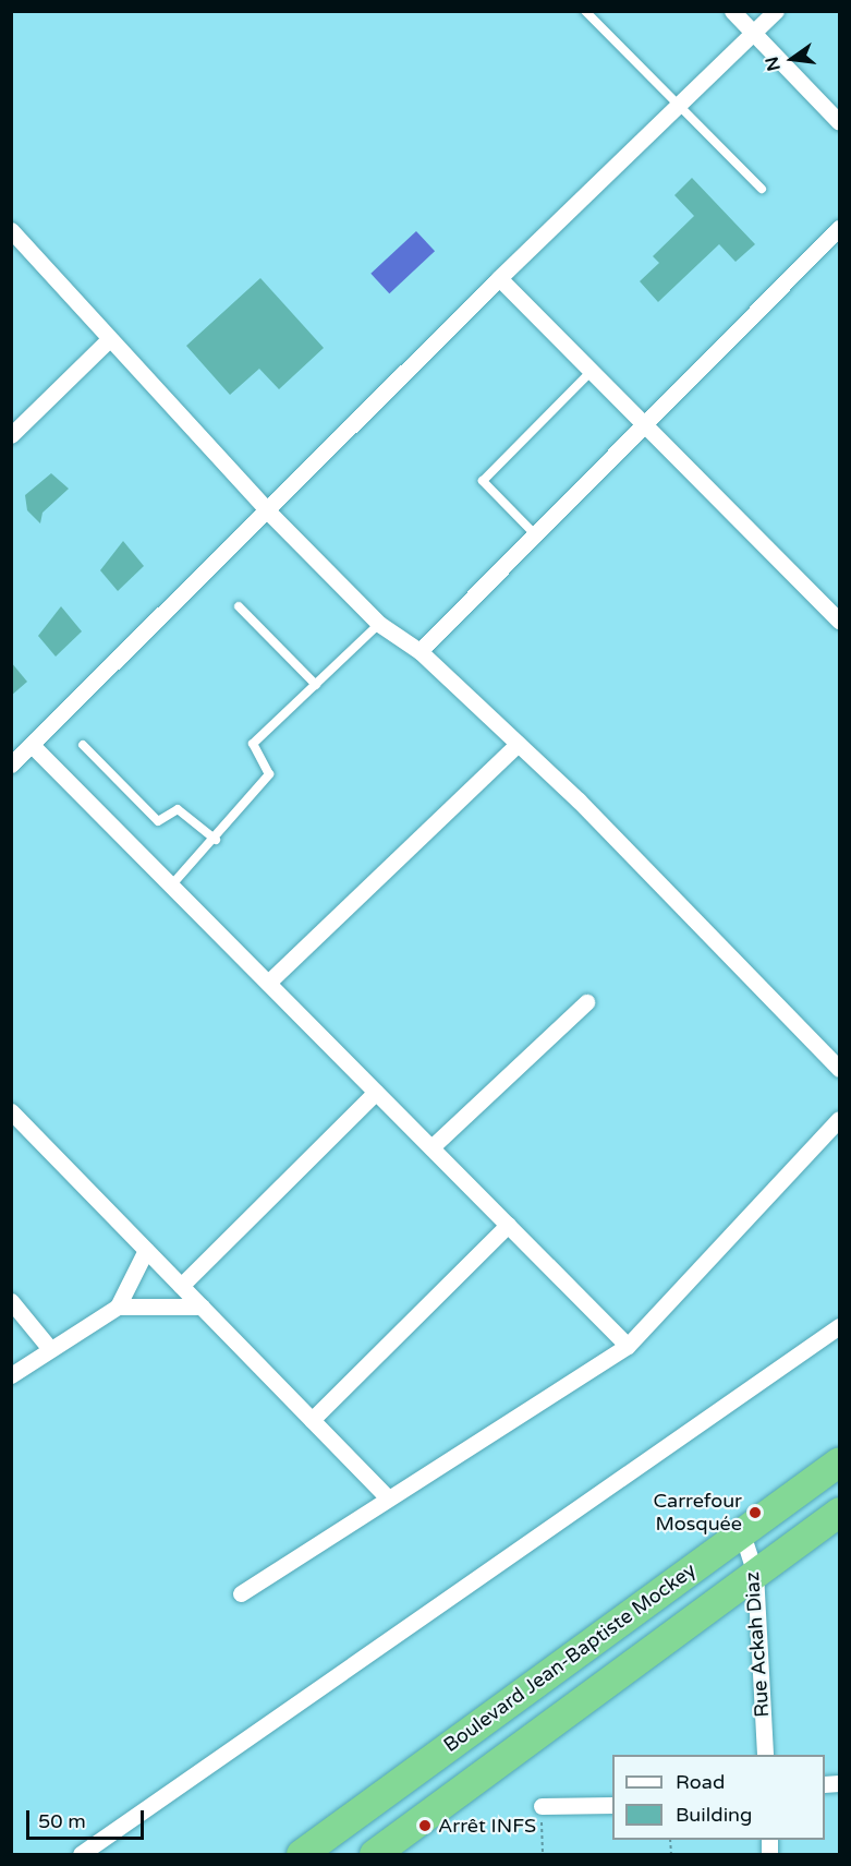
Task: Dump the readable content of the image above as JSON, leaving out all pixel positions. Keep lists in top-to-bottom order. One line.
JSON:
{"streets":{"highway":["Boulevard Jean-Baptiste Mockey"],"street":["Rue Ackah Diaz"]},"crossings":[["Rue Ackah Diaz","Boulevard Jean-Baptiste Mockey"]],"places":["Carrefour Mosquée","Arrêt INFS"],"legend":["Road","Building"],"scale_bar":"50 m","north":"left"}
